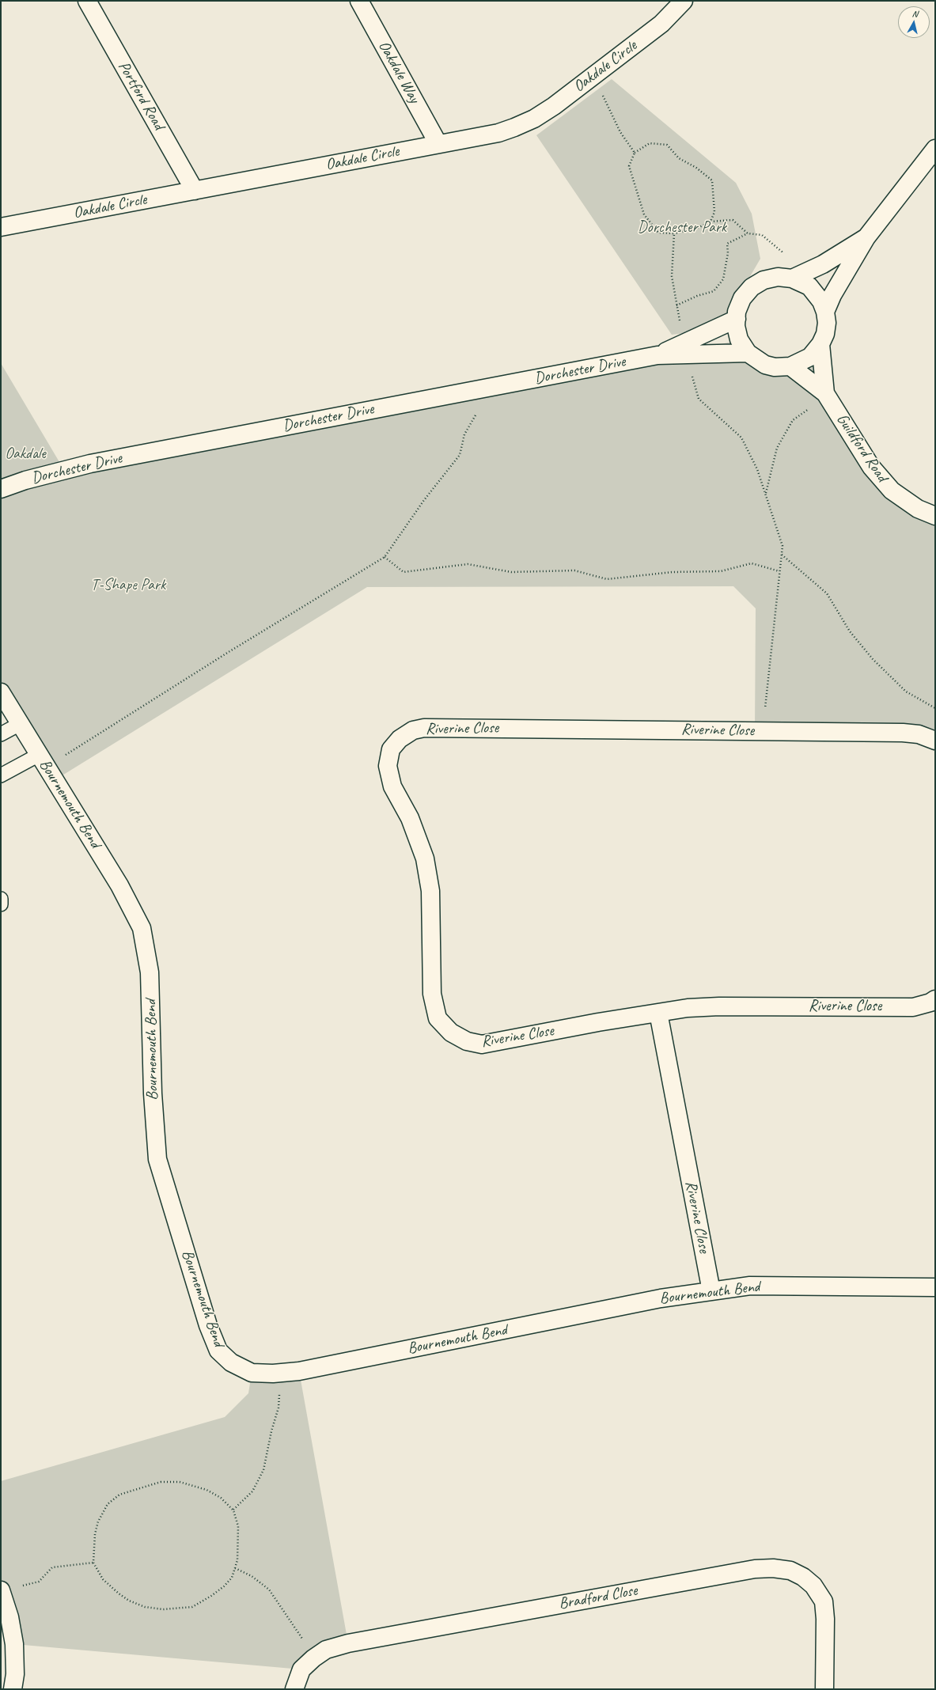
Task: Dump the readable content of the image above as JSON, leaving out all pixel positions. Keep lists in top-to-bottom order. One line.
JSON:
{"streets":{"street":["Oakdale Circle","Oakdale Way","Portford Road","Dorchester Drive","Guildford Road","Riverine Close","Bournemouth Bend","Bradford Close"]},"crossings":[["Oakdale Circle","Oakdale Way"],["Oakdale Circle","Portford Road"],["Dorchester Drive","Guildford Road"],["Riverine Close","Bournemouth Bend"]],"parks":["Dorchester Park","Oakdale","T-Shape Park"],"north":"top"}
